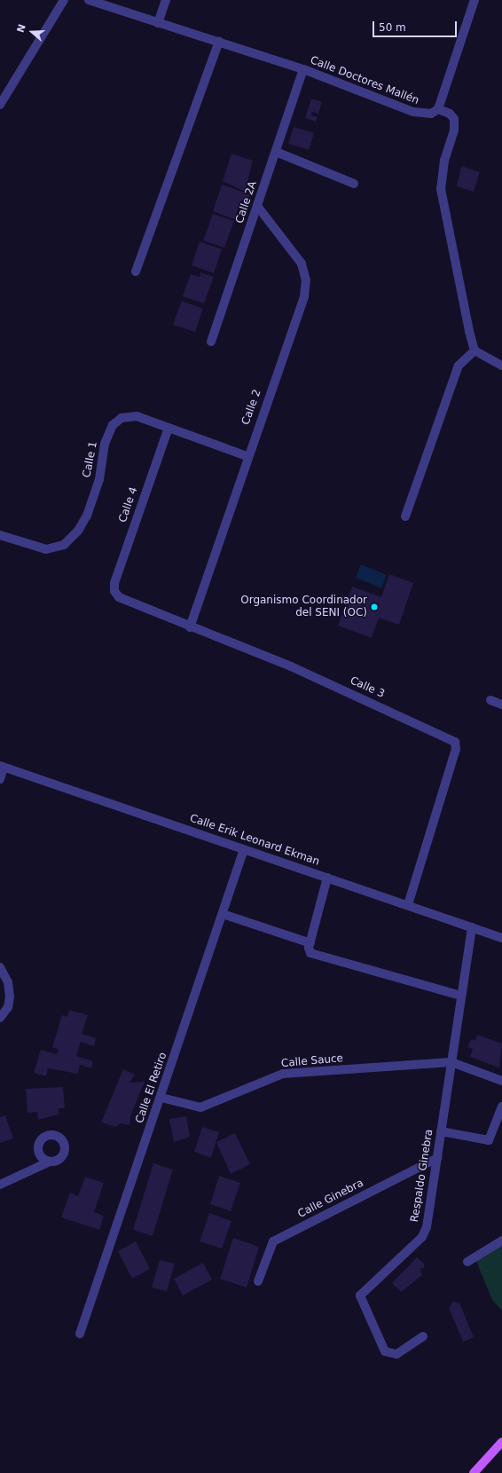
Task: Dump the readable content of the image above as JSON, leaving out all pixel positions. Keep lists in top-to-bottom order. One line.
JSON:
{"streets":{"street":["Calle Doctores Mallén","Calle 2A","Calle 2","Calle 1","Calle 4","Calle 3","Calle Erik Leonard Ekman","Calle Sauce","Calle El Retiro","Respaldo Ginebra","Calle Ginebra"]},"crossings":[["Calle Doctores Mallén","Calle 2A"],["Calle 2A","Calle 2"],["Calle 2","Calle 1"],["Calle 2","Calle 3"],["Calle 1","Calle 4"],["Calle 4","Calle 3"],["Calle 3","Calle Erik Leonard Ekman"],["Calle Erik Leonard Ekman","Calle El Retiro"],["Calle Erik Leonard Ekman","Respaldo Ginebra"],["Calle Sauce","Calle El Retiro"],["Calle Sauce","Respaldo Ginebra"],["Respaldo Ginebra","Calle Ginebra"]],"places":["Organismo Coordinador del SENI (OC)"],"scale_bar":"50 m","north":"left"}
